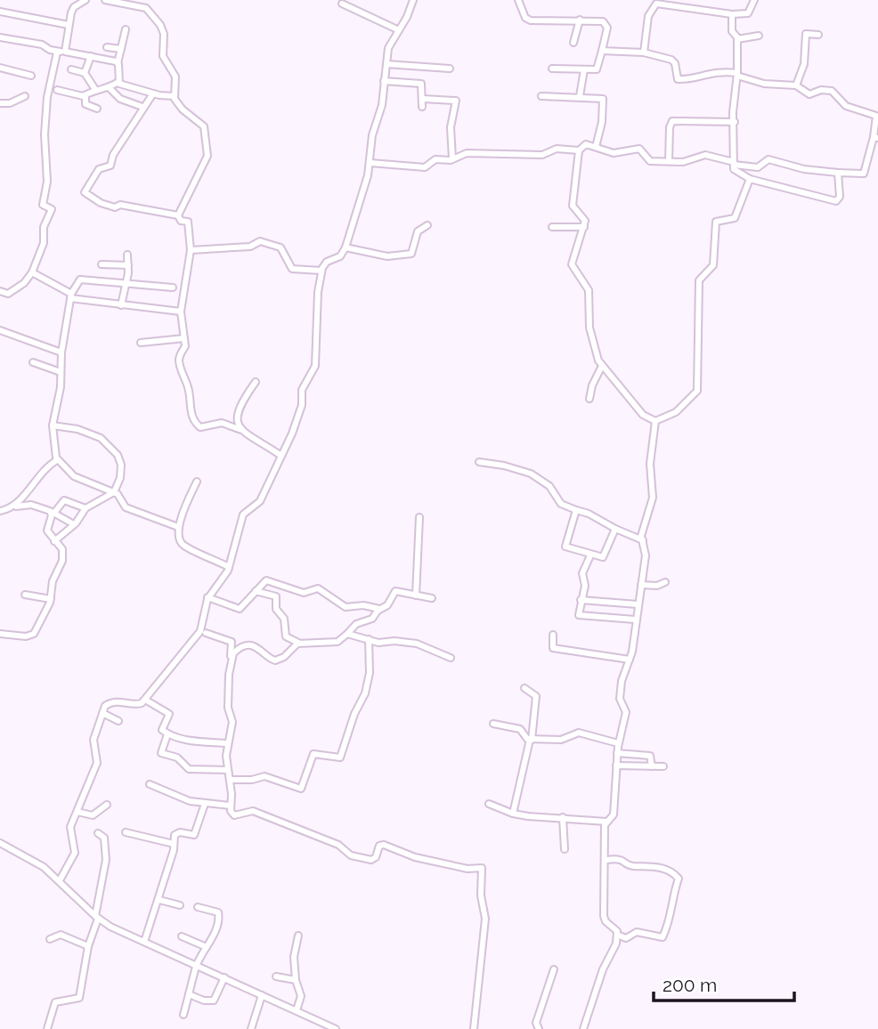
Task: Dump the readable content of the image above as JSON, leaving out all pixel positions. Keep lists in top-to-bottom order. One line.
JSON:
{"scale_bar":"200 m"}
